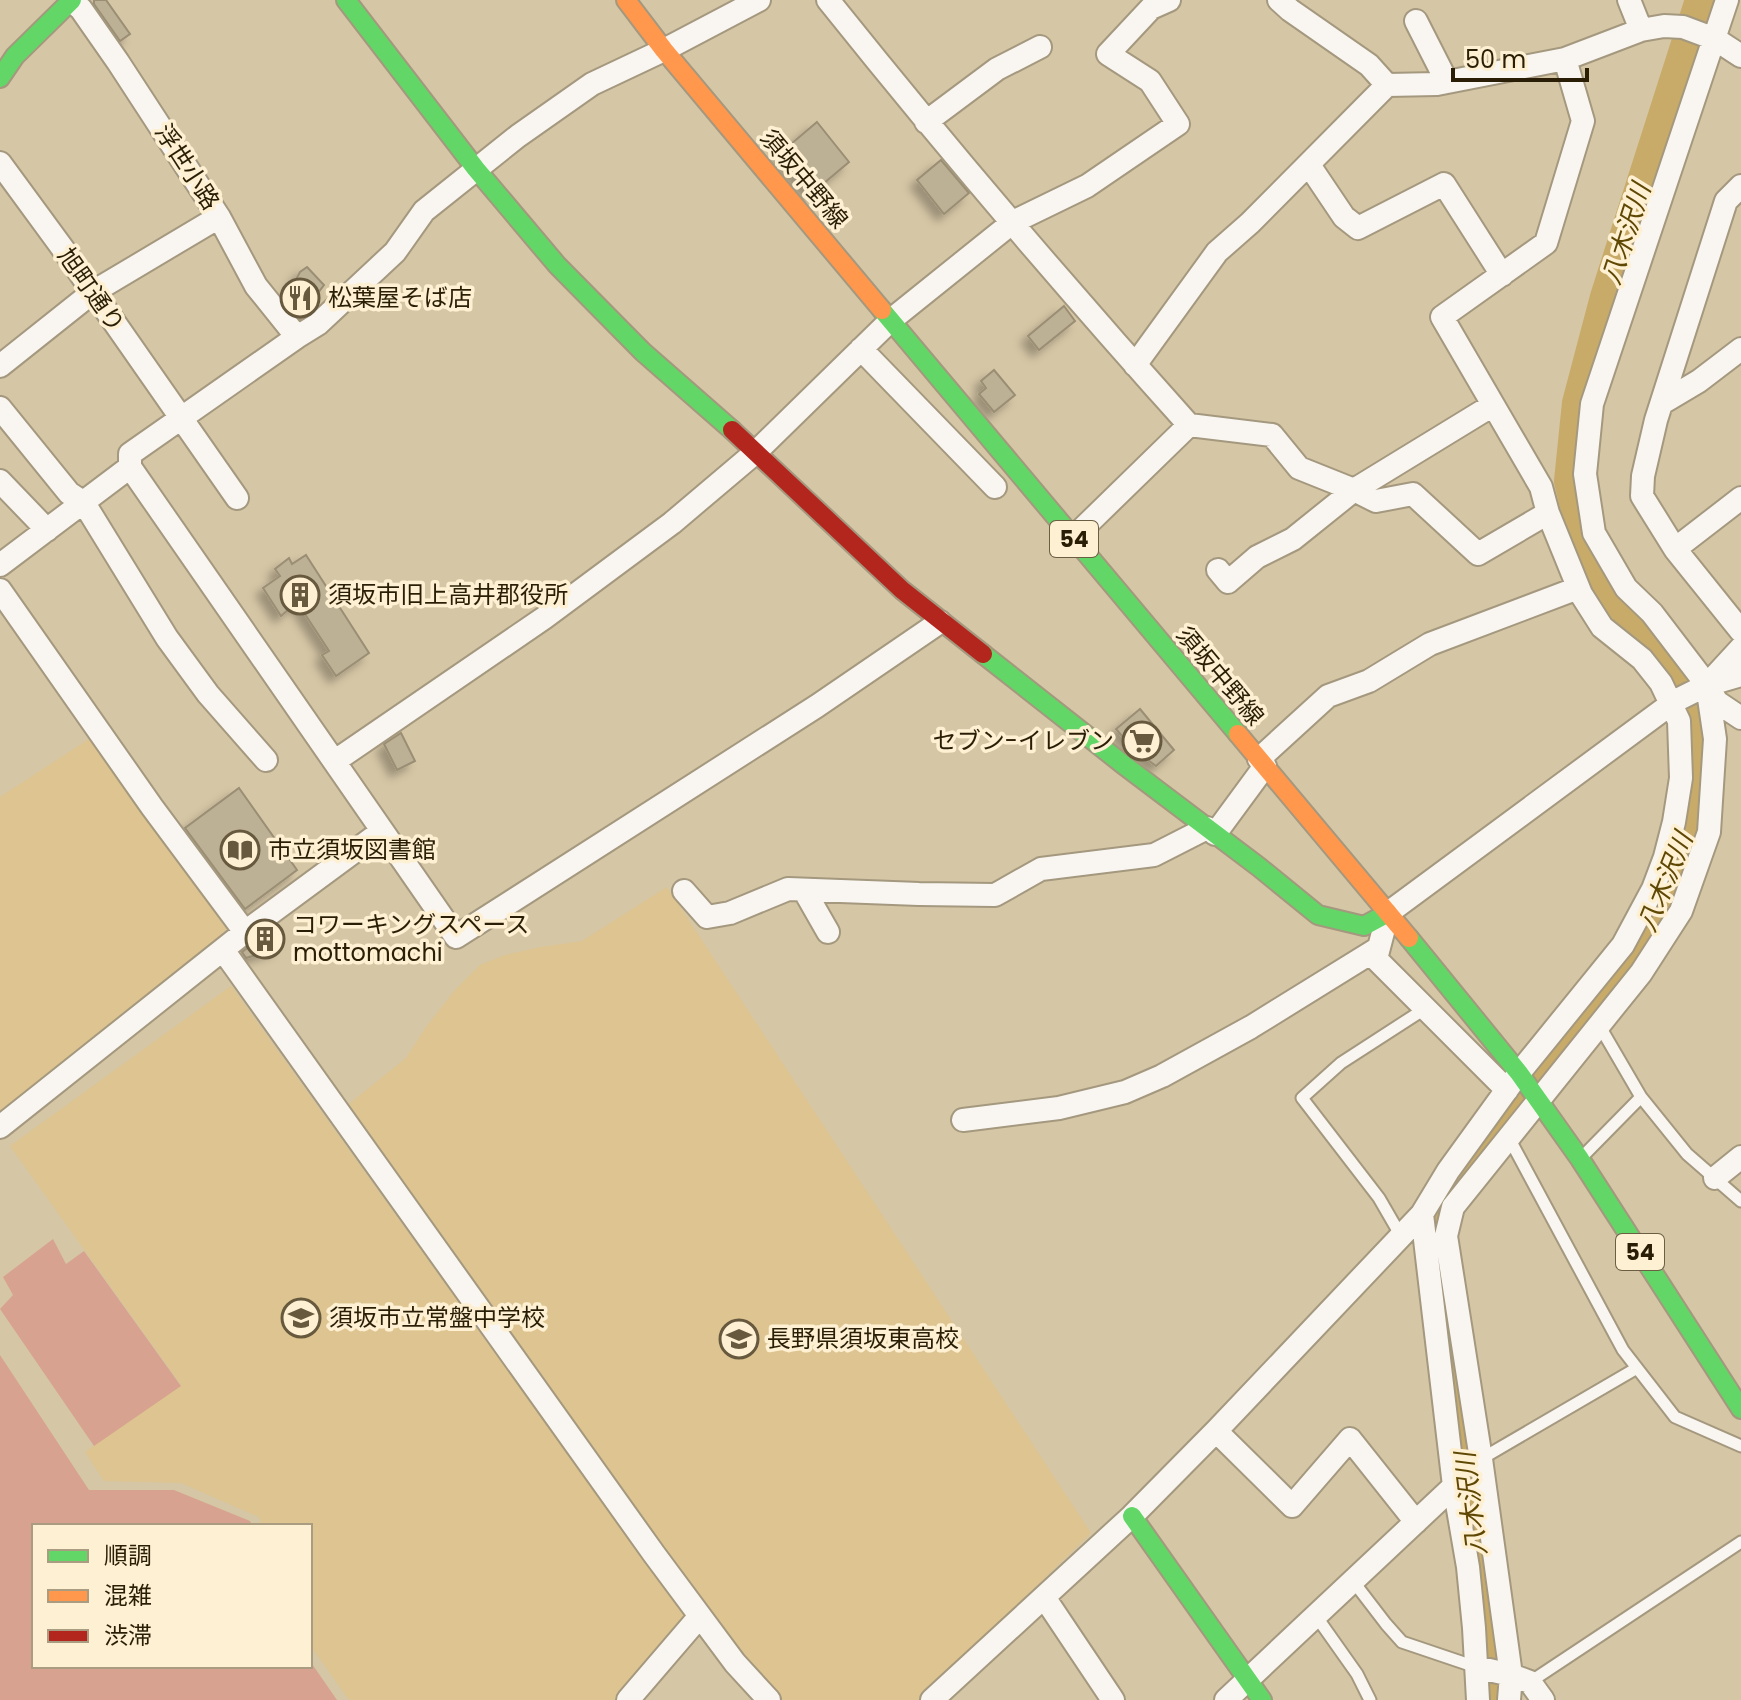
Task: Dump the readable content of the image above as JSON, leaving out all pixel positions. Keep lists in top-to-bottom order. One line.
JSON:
{"streets":{"main road":["須坂中野線","54"],"street":["浮世小路","旭町通り"]},"water":["八木沢川"],"places":{"restaurant":["松葉屋そば店"],"building":["須坂市旧上高井郡役所","コワーキングスペース mottomachi"],"supermarket":["セブン-イレブン"],"library":["市立須坂図書館"],"school or university":["須坂市立常盤中学校","長野県須坂東高校"]},"legend":["順調","混雑","渋滞"],"scale_bar":"50 m"}
